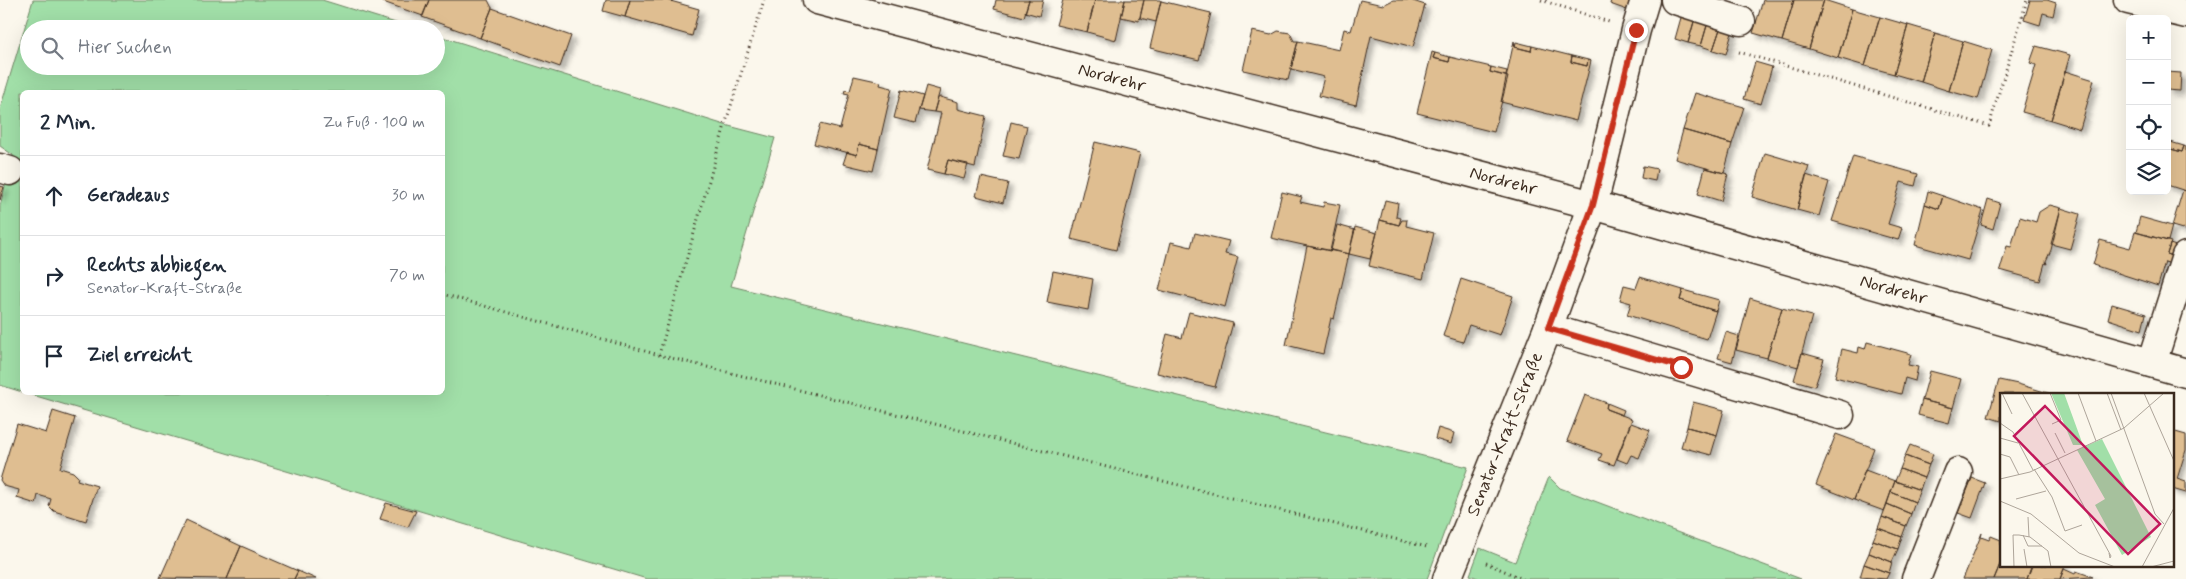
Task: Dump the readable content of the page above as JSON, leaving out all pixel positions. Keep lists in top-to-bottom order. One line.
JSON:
{"streets":{"street":["Nordrehr","Senator-Kraft-Straße"]},"crossings":[["Nordrehr","Senator-Kraft-Straße"]],"page":{"map_buttons":["+","−"],"search":"Hier suchen","heading":["2 Min.","Zu Fuß · 100 m"],"list":[["Geradeaus","30 m"],["Rechts abbiegen","Senator-Kraft-Straße","70 m"],"Ziel erreicht"]}}
